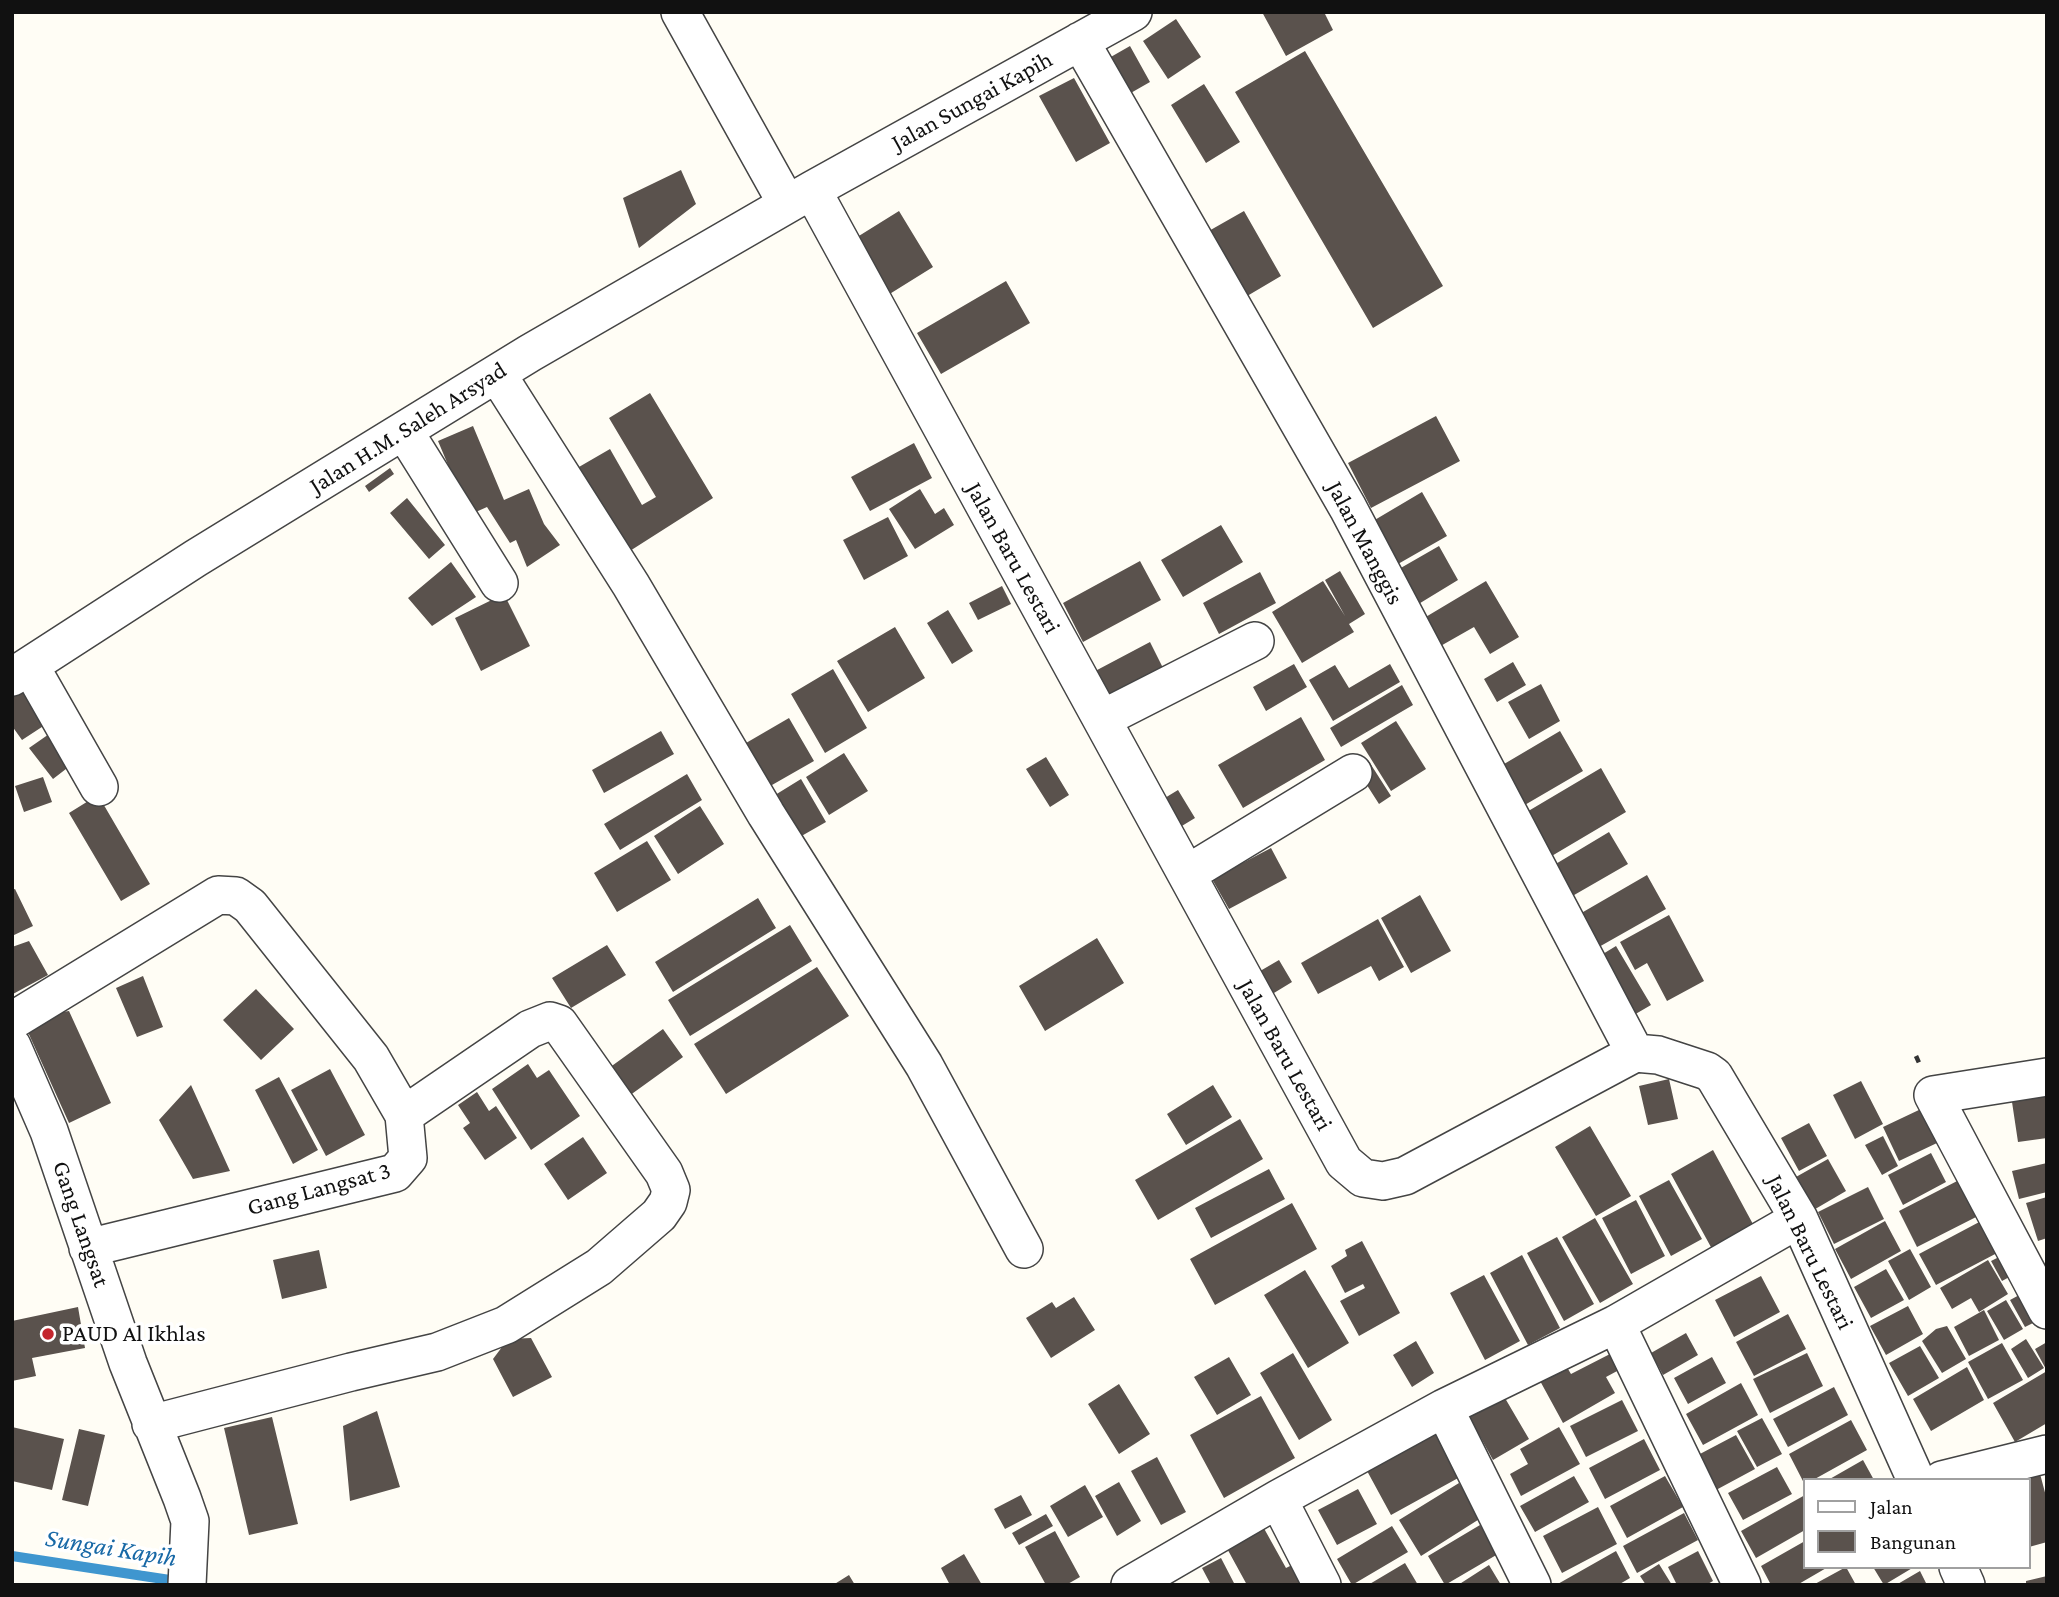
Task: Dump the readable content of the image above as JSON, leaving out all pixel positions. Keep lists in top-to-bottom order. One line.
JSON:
{"streets":{"street":["Jalan Sungai Kapih","Jalan H.M. Saleh Arsyad","Jalan Manggis","Jalan Baru Lestari","Gang Langsat 3","Gang Langsat"]},"crossings":[["Jalan Sungai Kapih","Jalan H.M. Saleh Arsyad"],["Jalan Sungai Kapih","Jalan Manggis"],["Jalan Sungai Kapih","Jalan Baru Lestari"],["Jalan H.M. Saleh Arsyad","Jalan Baru Lestari"],["Jalan Manggis","Jalan Baru Lestari"],["Gang Langsat 3","Gang Langsat"]],"water":["Sungai Kapih"],"places":["PAUD Al Ikhlas"],"legend":["Jalan","Bangunan"]}
